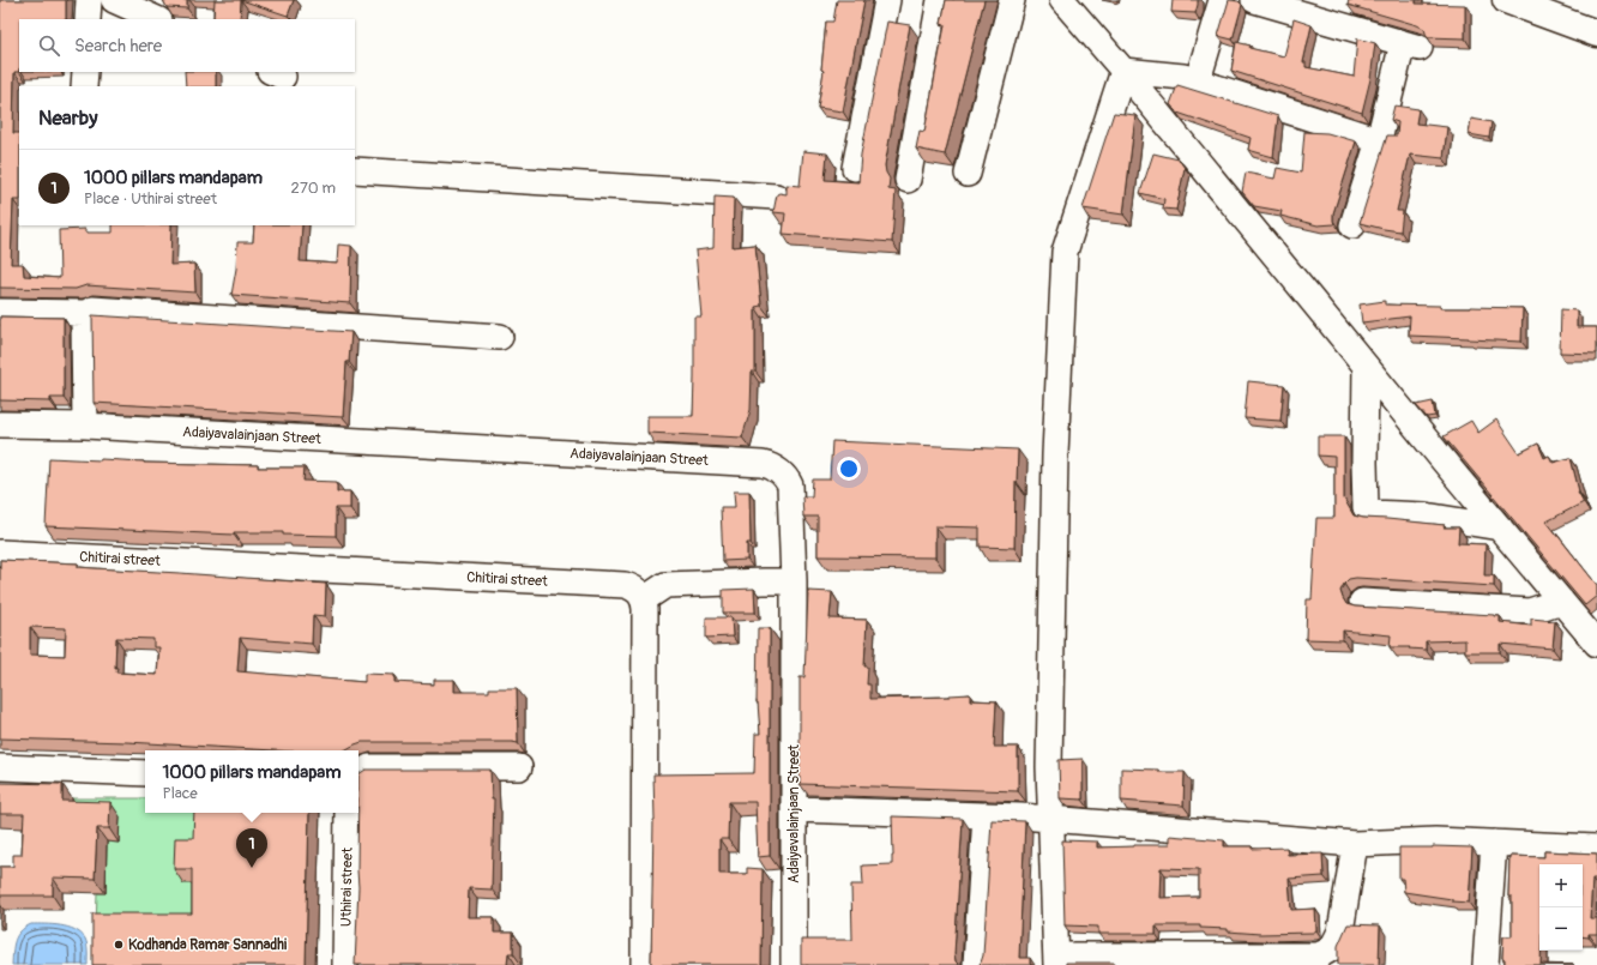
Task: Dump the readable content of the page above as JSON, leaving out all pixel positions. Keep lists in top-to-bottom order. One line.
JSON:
{"streets":{"street":["Adaiyavalainjaan Street","Chitirai street","Uthirai street"]},"places":["Kodhanda Ramar Sannadhi"],"page":{"search":"Search here","heading":"Nearby","list":[{"mark":"1","name":"1000 pillars mandapam","note":"Place · Uthirai street","value":"270 m"}],"popup":["1000 pillars mandapam","Place"],"pins":"1","map_buttons":["+","−"]}}
